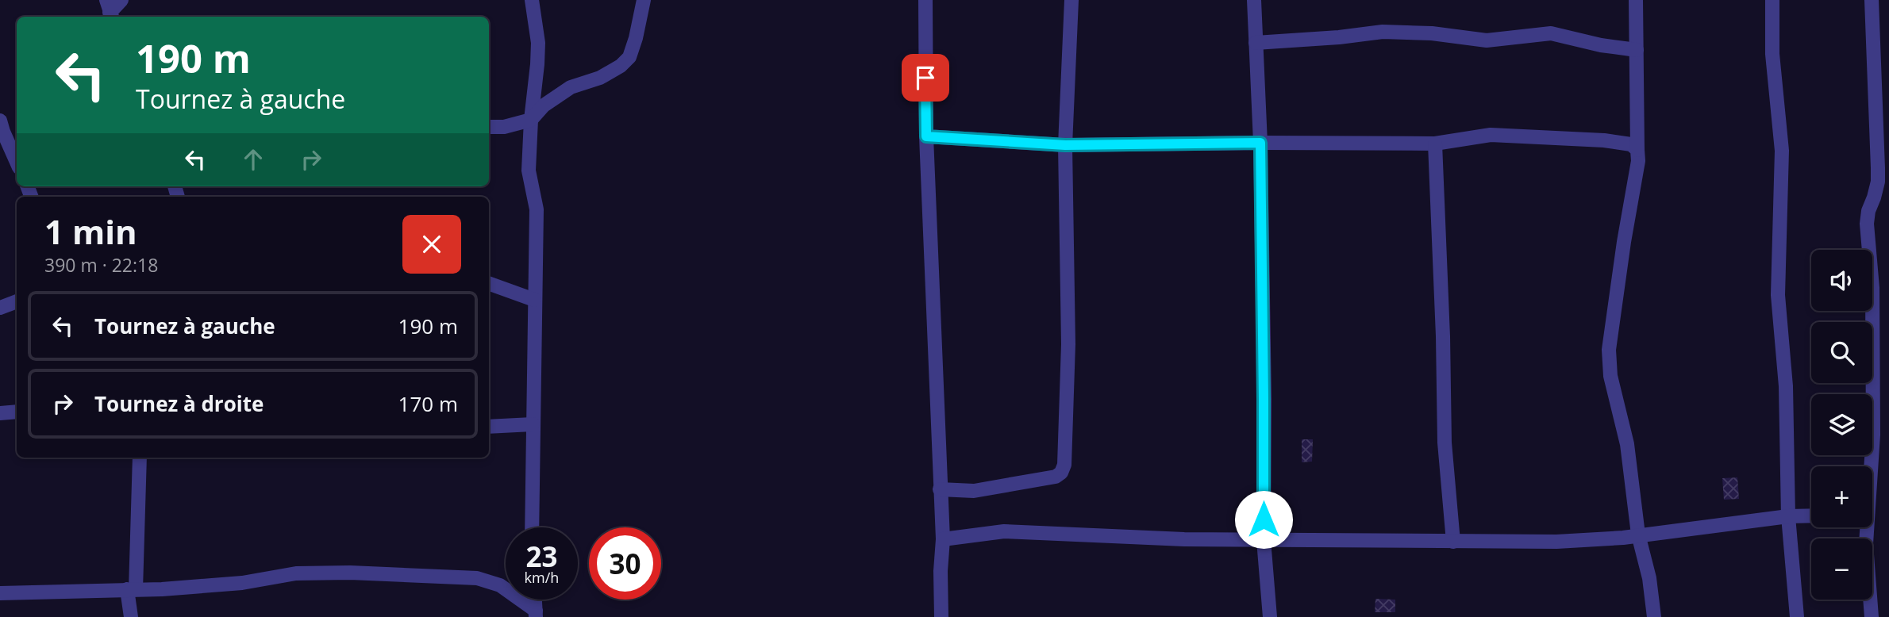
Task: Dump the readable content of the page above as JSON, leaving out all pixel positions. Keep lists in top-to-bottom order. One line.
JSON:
{"page":{"turn":["190 m","Tournez à gauche"],"heading":["1 min","390 m · 22:18"],"map_buttons":["+","−"],"list":[{"name":"Tournez à gauche","value":"190 m"},{"name":"Tournez à droite","value":"170 m"}],"speed":"23 km/h","limit":"30"}}
